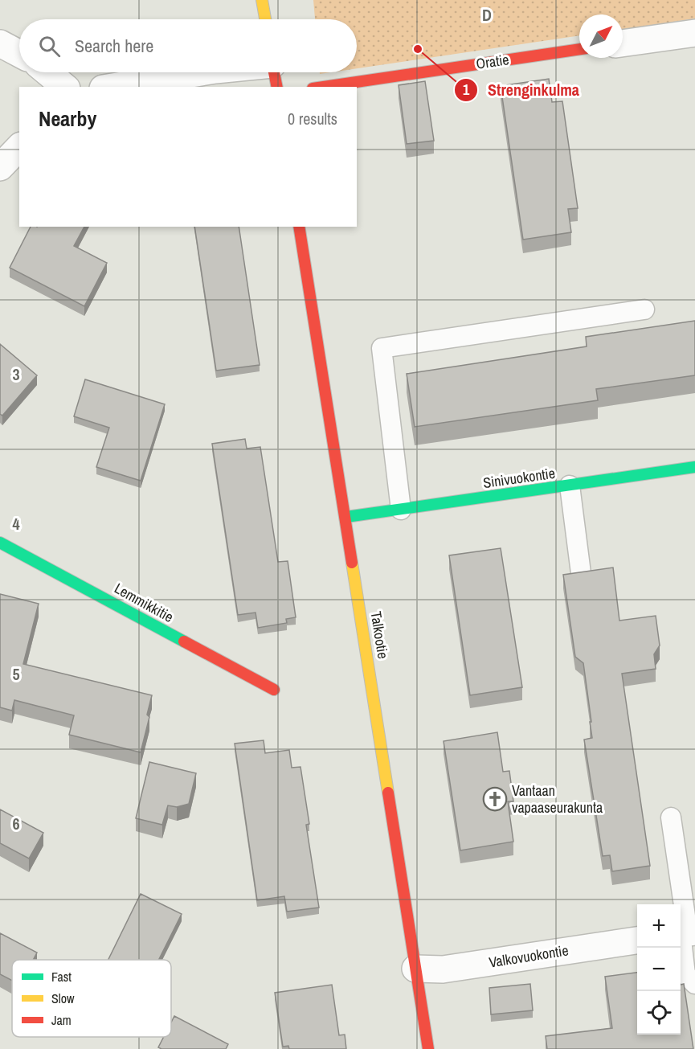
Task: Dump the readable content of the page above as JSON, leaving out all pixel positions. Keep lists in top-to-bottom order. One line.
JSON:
{"streets":{"street":["Oratie","Sinivuokontie","Lemmikkitie","Talkootie","Valkovuokontie"]},"crossings":[["Sinivuokontie","Talkootie"],["Talkootie","Valkovuokontie"]],"places":{"other":["Strenginkulma"],"church":["Vantaan vapaaseurakunta"]},"legend":["Fast","Slow","Jam"],"north":"top right","page":{"search":"Search here","heading":["Nearby","0 results"],"map_buttons":["+","−"]},"grid":{"columns":["D"],"rows":["3","4","5","6"]}}
